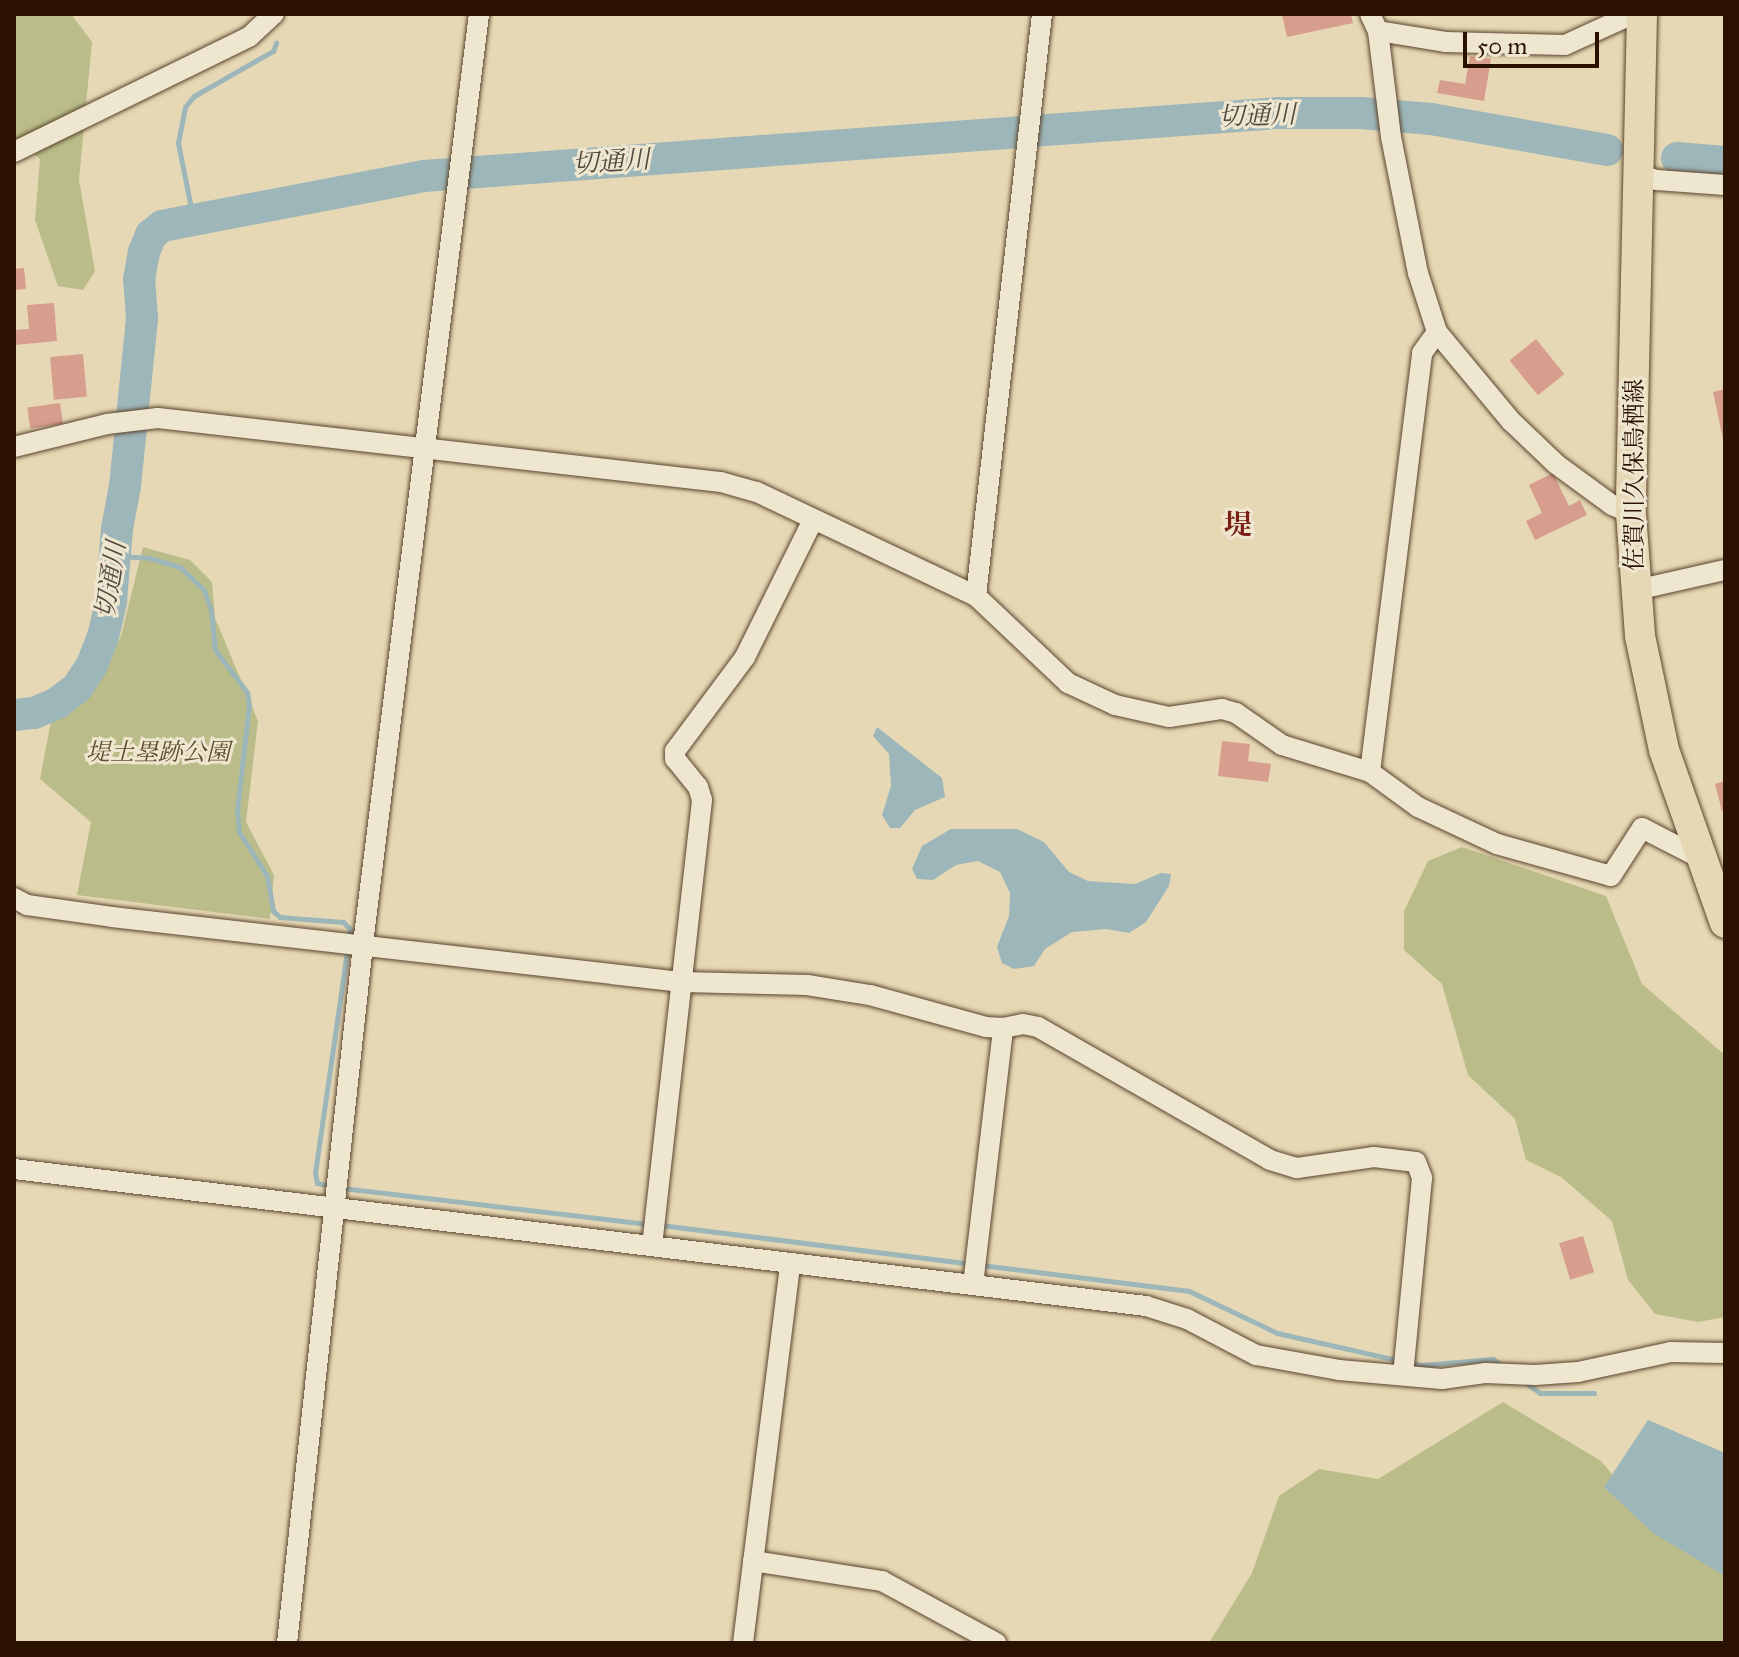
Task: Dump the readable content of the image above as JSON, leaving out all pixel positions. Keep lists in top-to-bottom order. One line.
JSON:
{"streets":{"main road":["佐賀川久保鳥栖線"]},"districts":["堤"],"water":["切通川"],"parks":["堤土塁跡公園"],"scale_bar":"50 m"}
